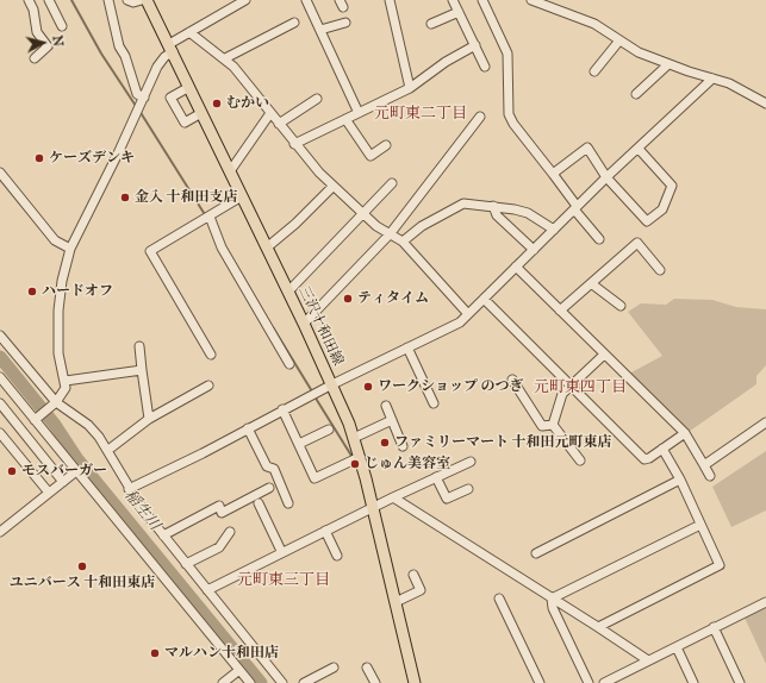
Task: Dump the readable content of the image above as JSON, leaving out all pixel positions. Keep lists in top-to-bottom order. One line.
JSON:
{"streets":{"main road":["三沢十和田線"]},"districts":["元町東二丁目","元町東四丁目","元町東三丁目"],"water":["稲生川"],"places":["むかい","ケーズデンキ","金入 十和田支店","ハードオフ","ティタイム","ワークショップ のつぎ","ファミリーマート 十和田元町東店","じゅん美容室","モスバーガー","ユニバース 十和田東店","マルハン十和田店"],"north":"right"}
